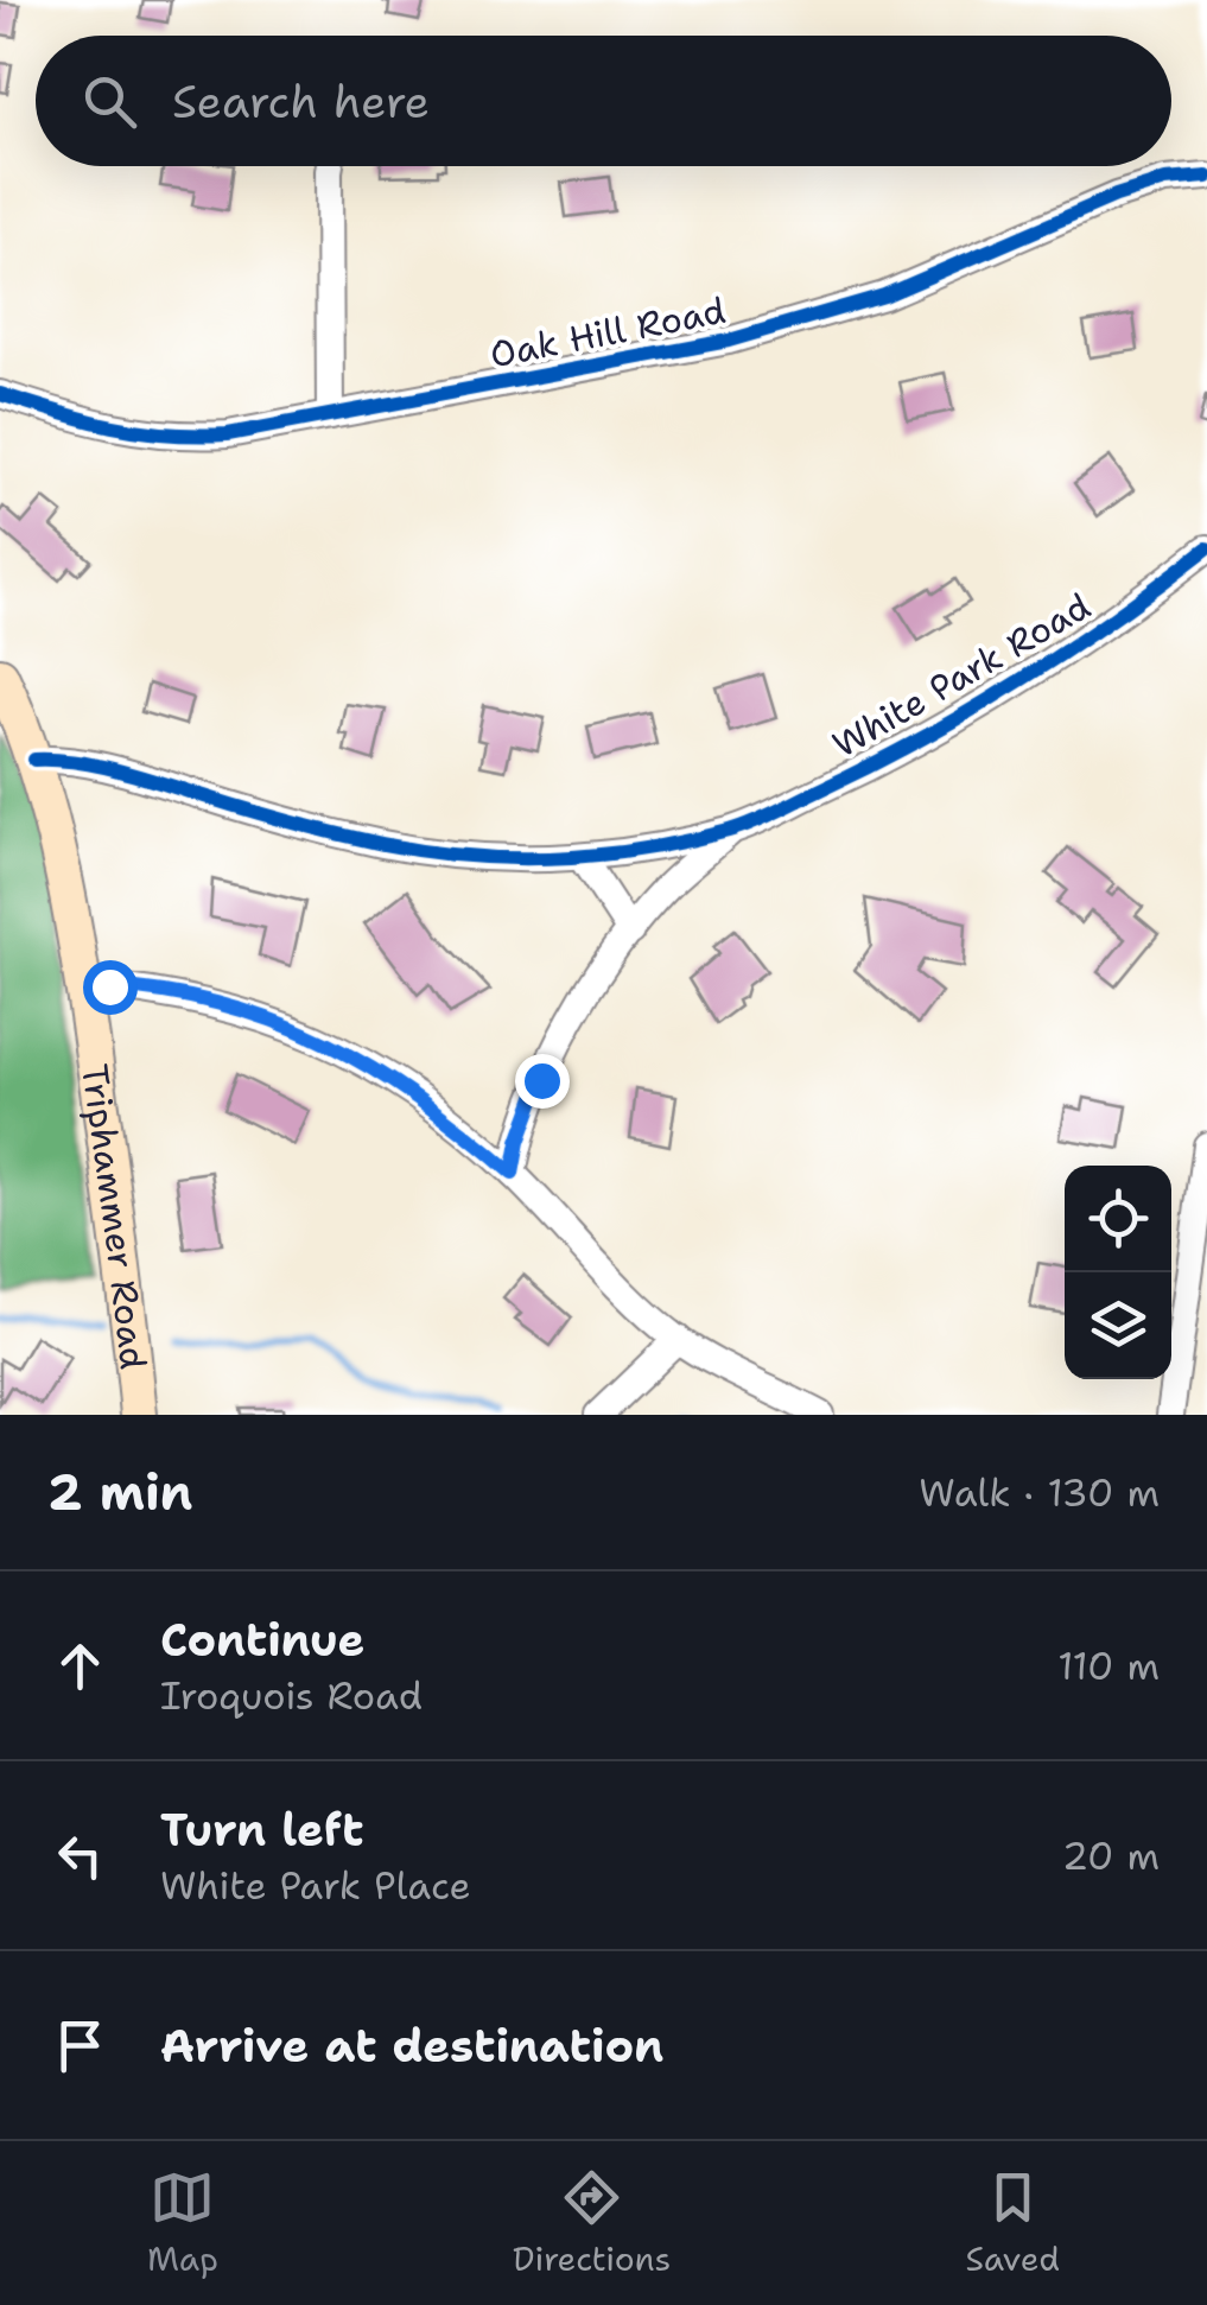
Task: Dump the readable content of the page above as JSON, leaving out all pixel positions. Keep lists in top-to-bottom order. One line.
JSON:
{"streets":{"street":["Oak Hill Road","White Park Road","Triphammer Road"]},"crossings":[["White Park Road","Triphammer Road"]],"page":{"search":"Search here","heading":["2 min","Walk · 130 m"],"list":[["Continue","Iroquois Road","110 m"],["Turn left","White Park Place","20 m"],"Arrive at destination"],"nav":["Map","Directions","Saved"]}}
